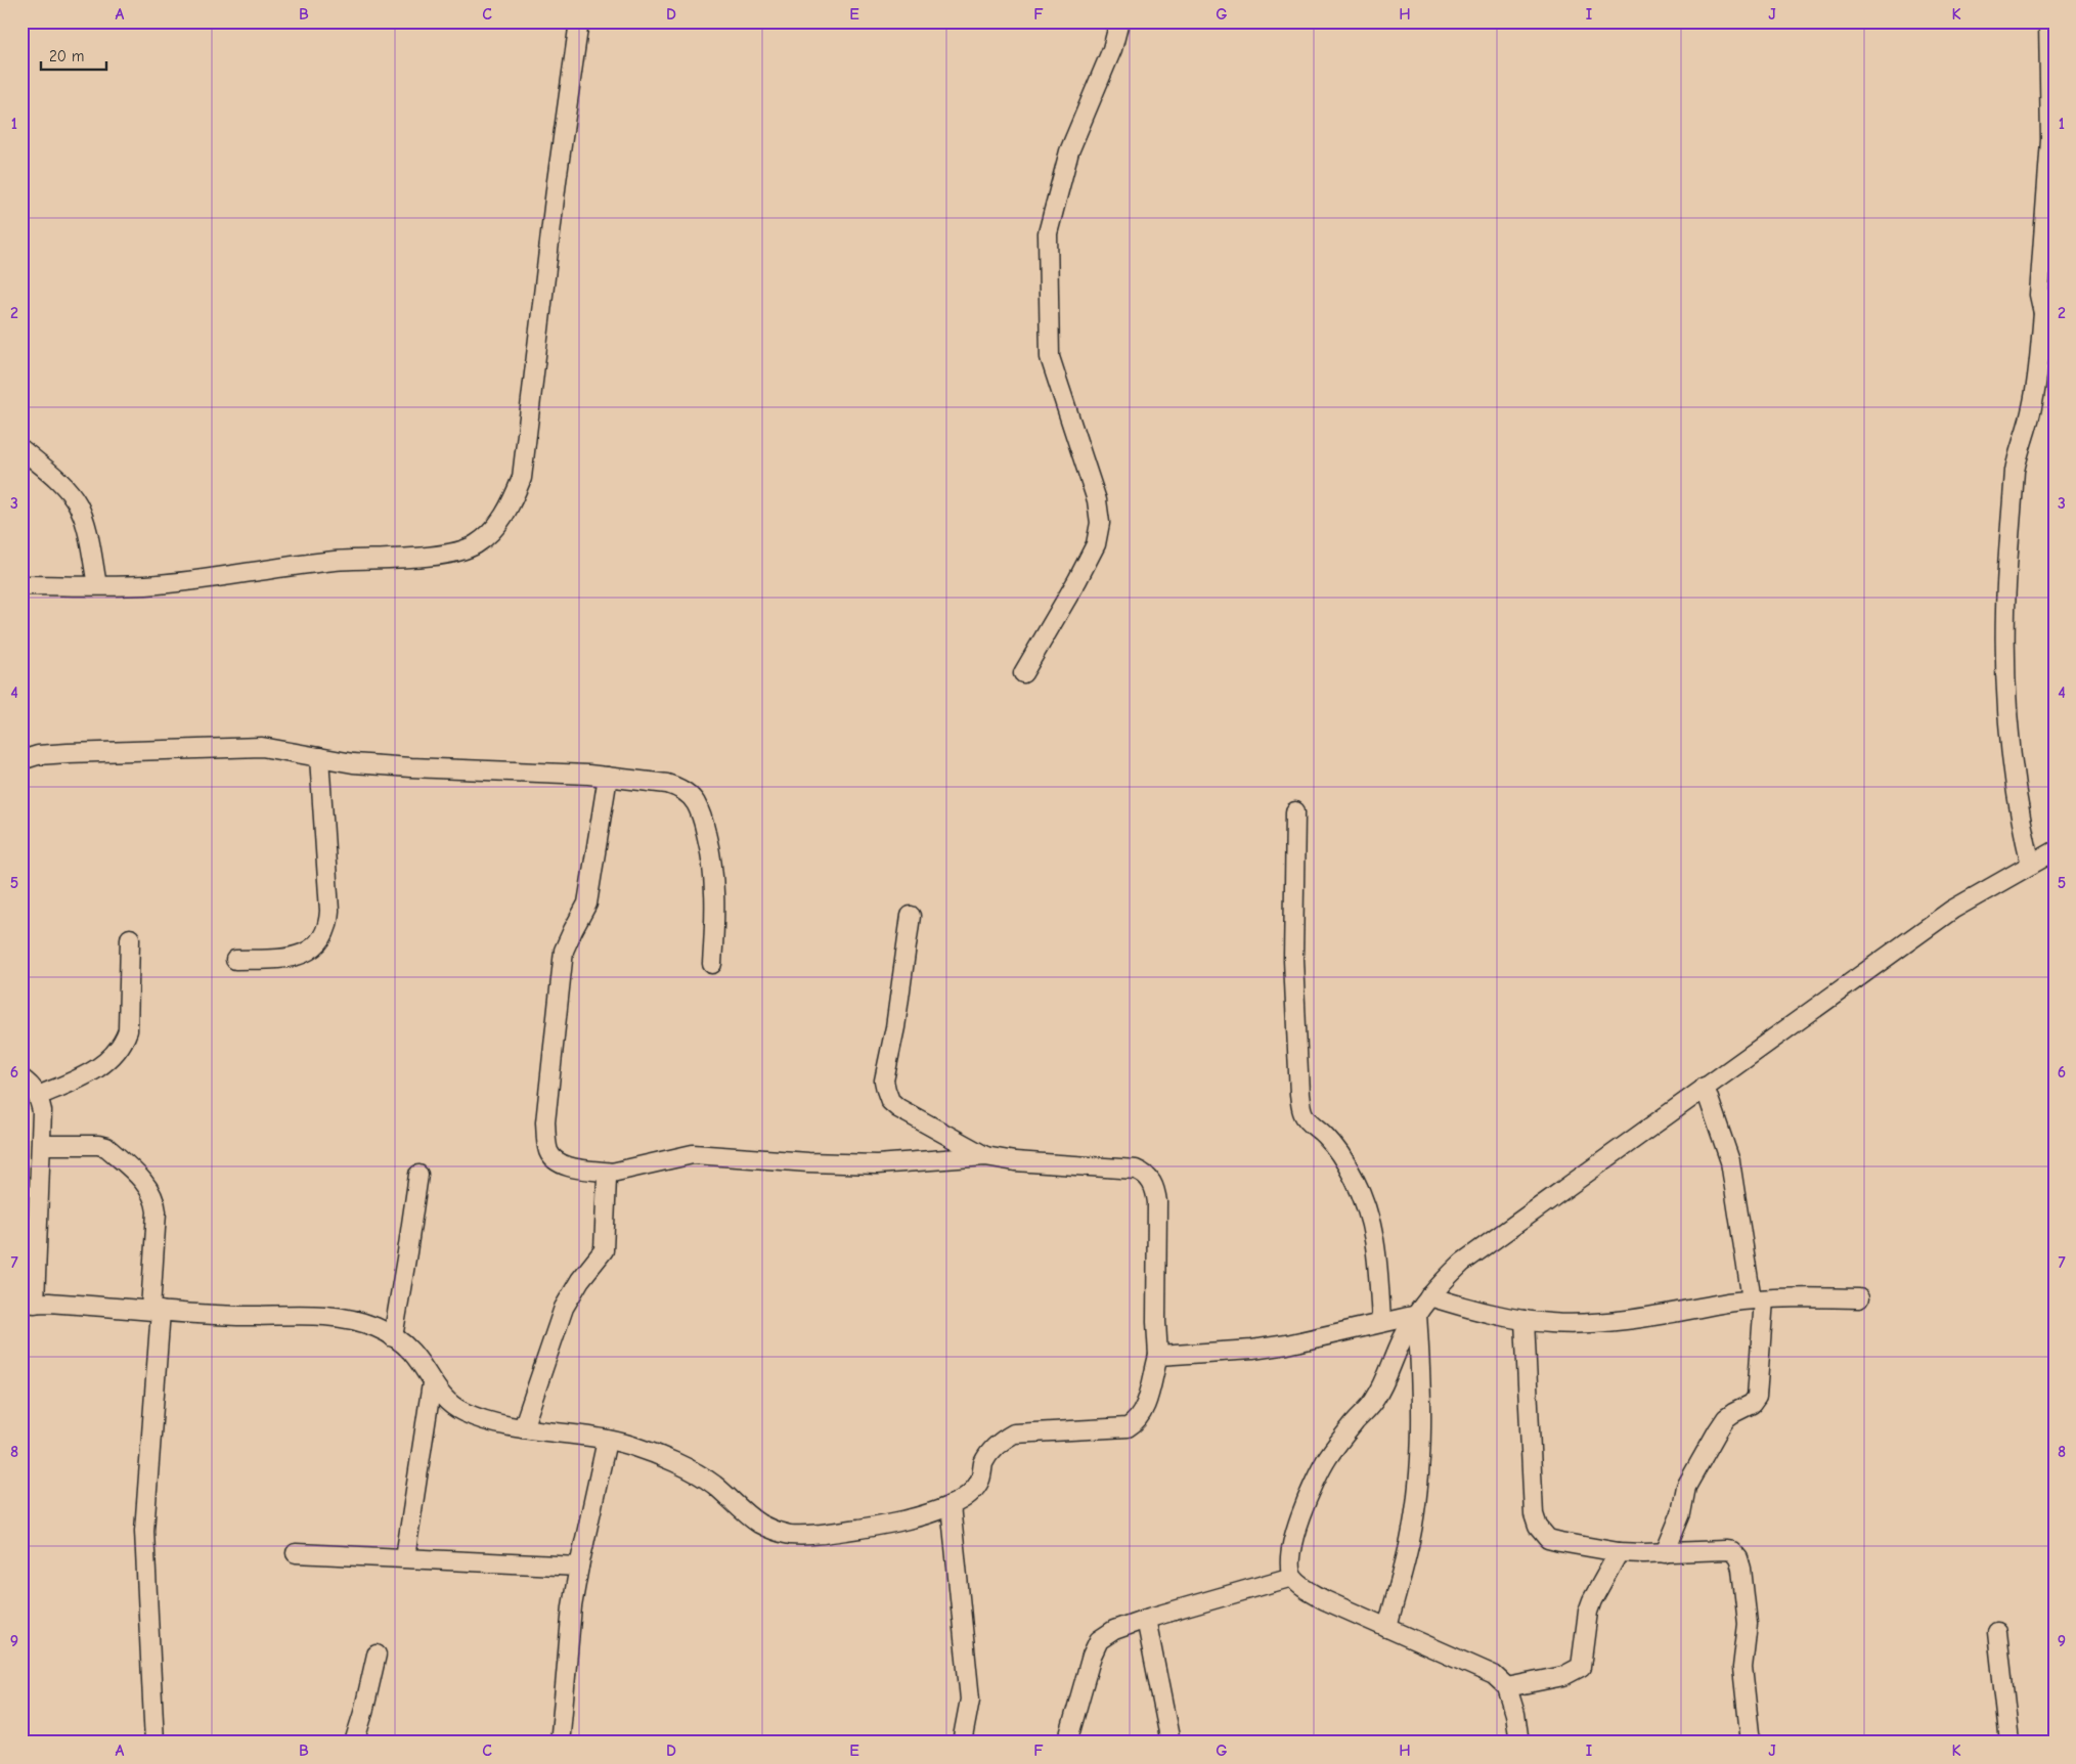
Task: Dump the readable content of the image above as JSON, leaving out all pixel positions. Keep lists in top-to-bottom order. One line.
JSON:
{"scale_bar":"20 m","grid":{"columns":["A","B","C","D","E","F","G","H","I","J","K"],"rows":["1","2","3","4","5","6","7","8","9"]}}
